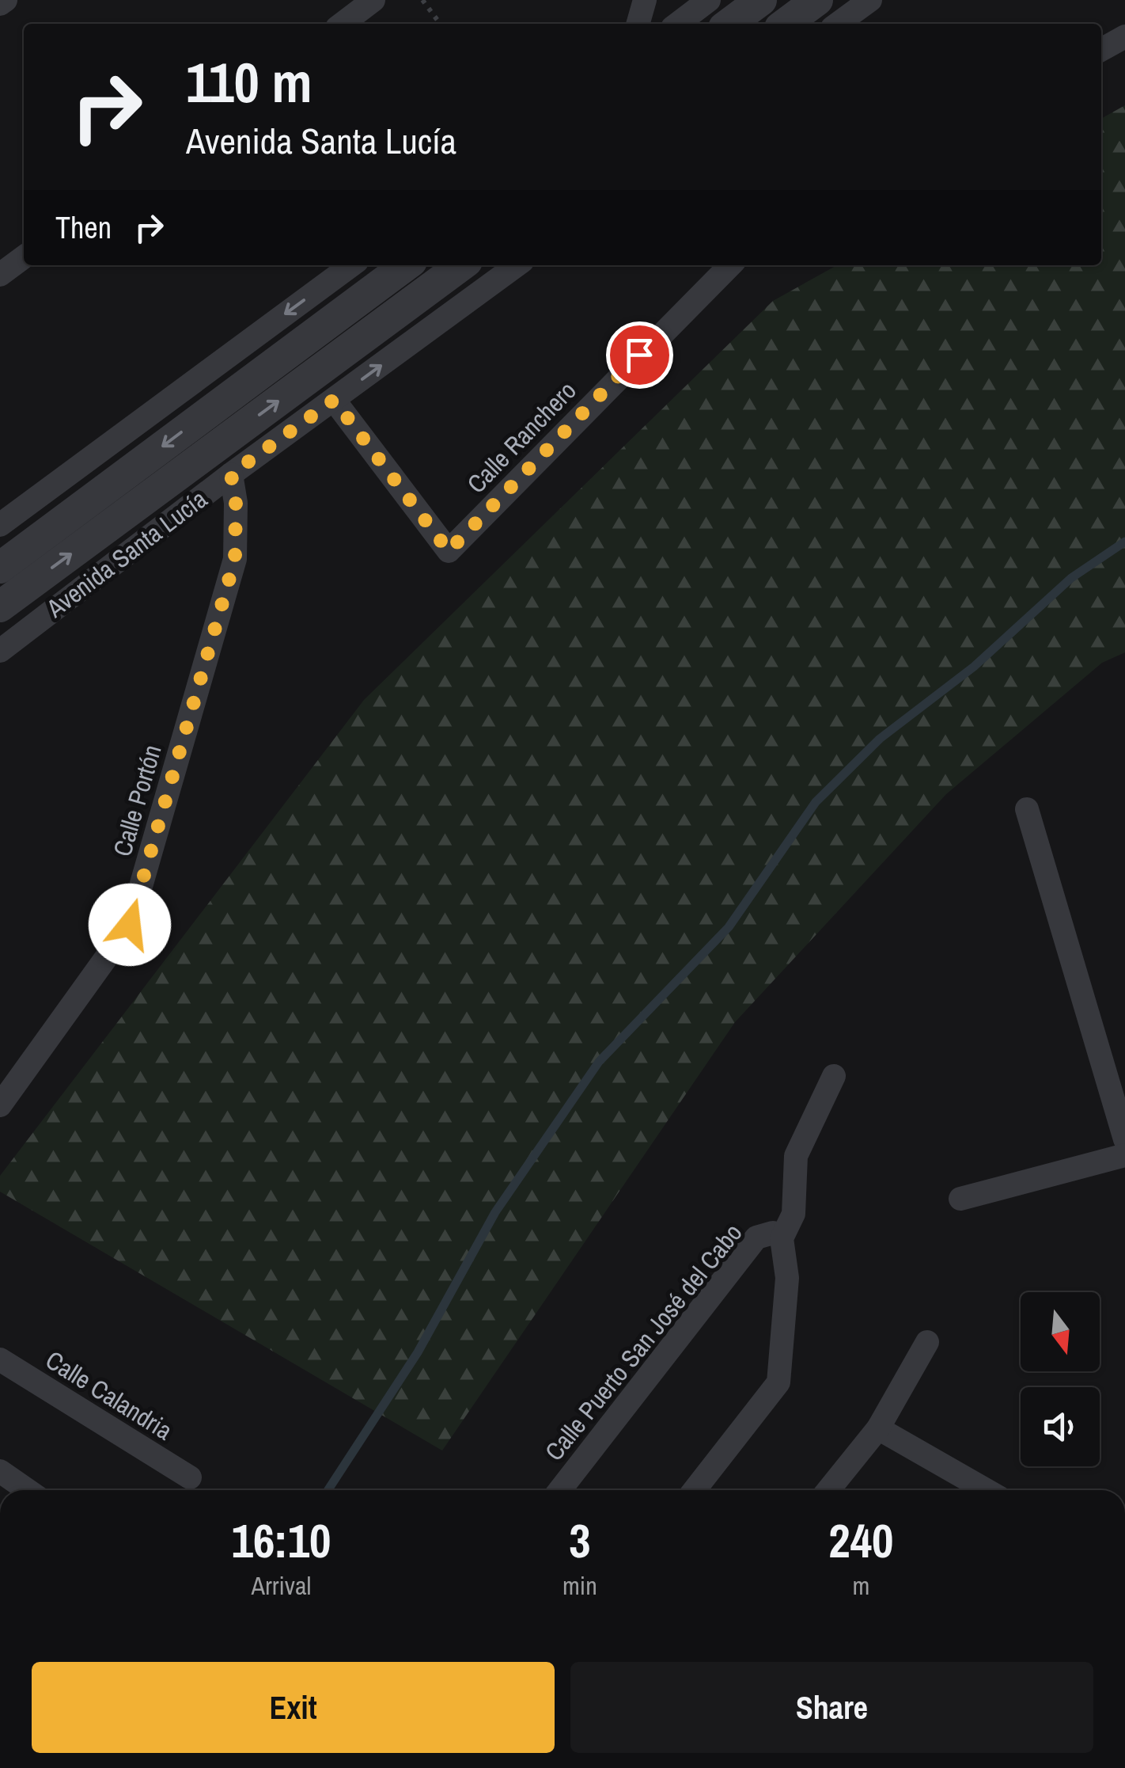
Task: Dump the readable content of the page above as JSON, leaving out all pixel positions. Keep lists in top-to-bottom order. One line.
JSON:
{"streets":{"street":["Calle Ranchero","Avenida Santa Lucía","Calle Portón","Calle Puerto San José del Cabo","Calle Calandria"]},"crossings":[["Calle Ranchero","Avenida Santa Lucía"],["Avenida Santa Lucía","Calle Portón"]],"north":"bottom","page":{"turn":["110 m","Avenida Santa Lucía"],"then":"Then","eta":["16:10","Arrival","3","min","240","m"],"buttons":["Exit","Share"]}}
